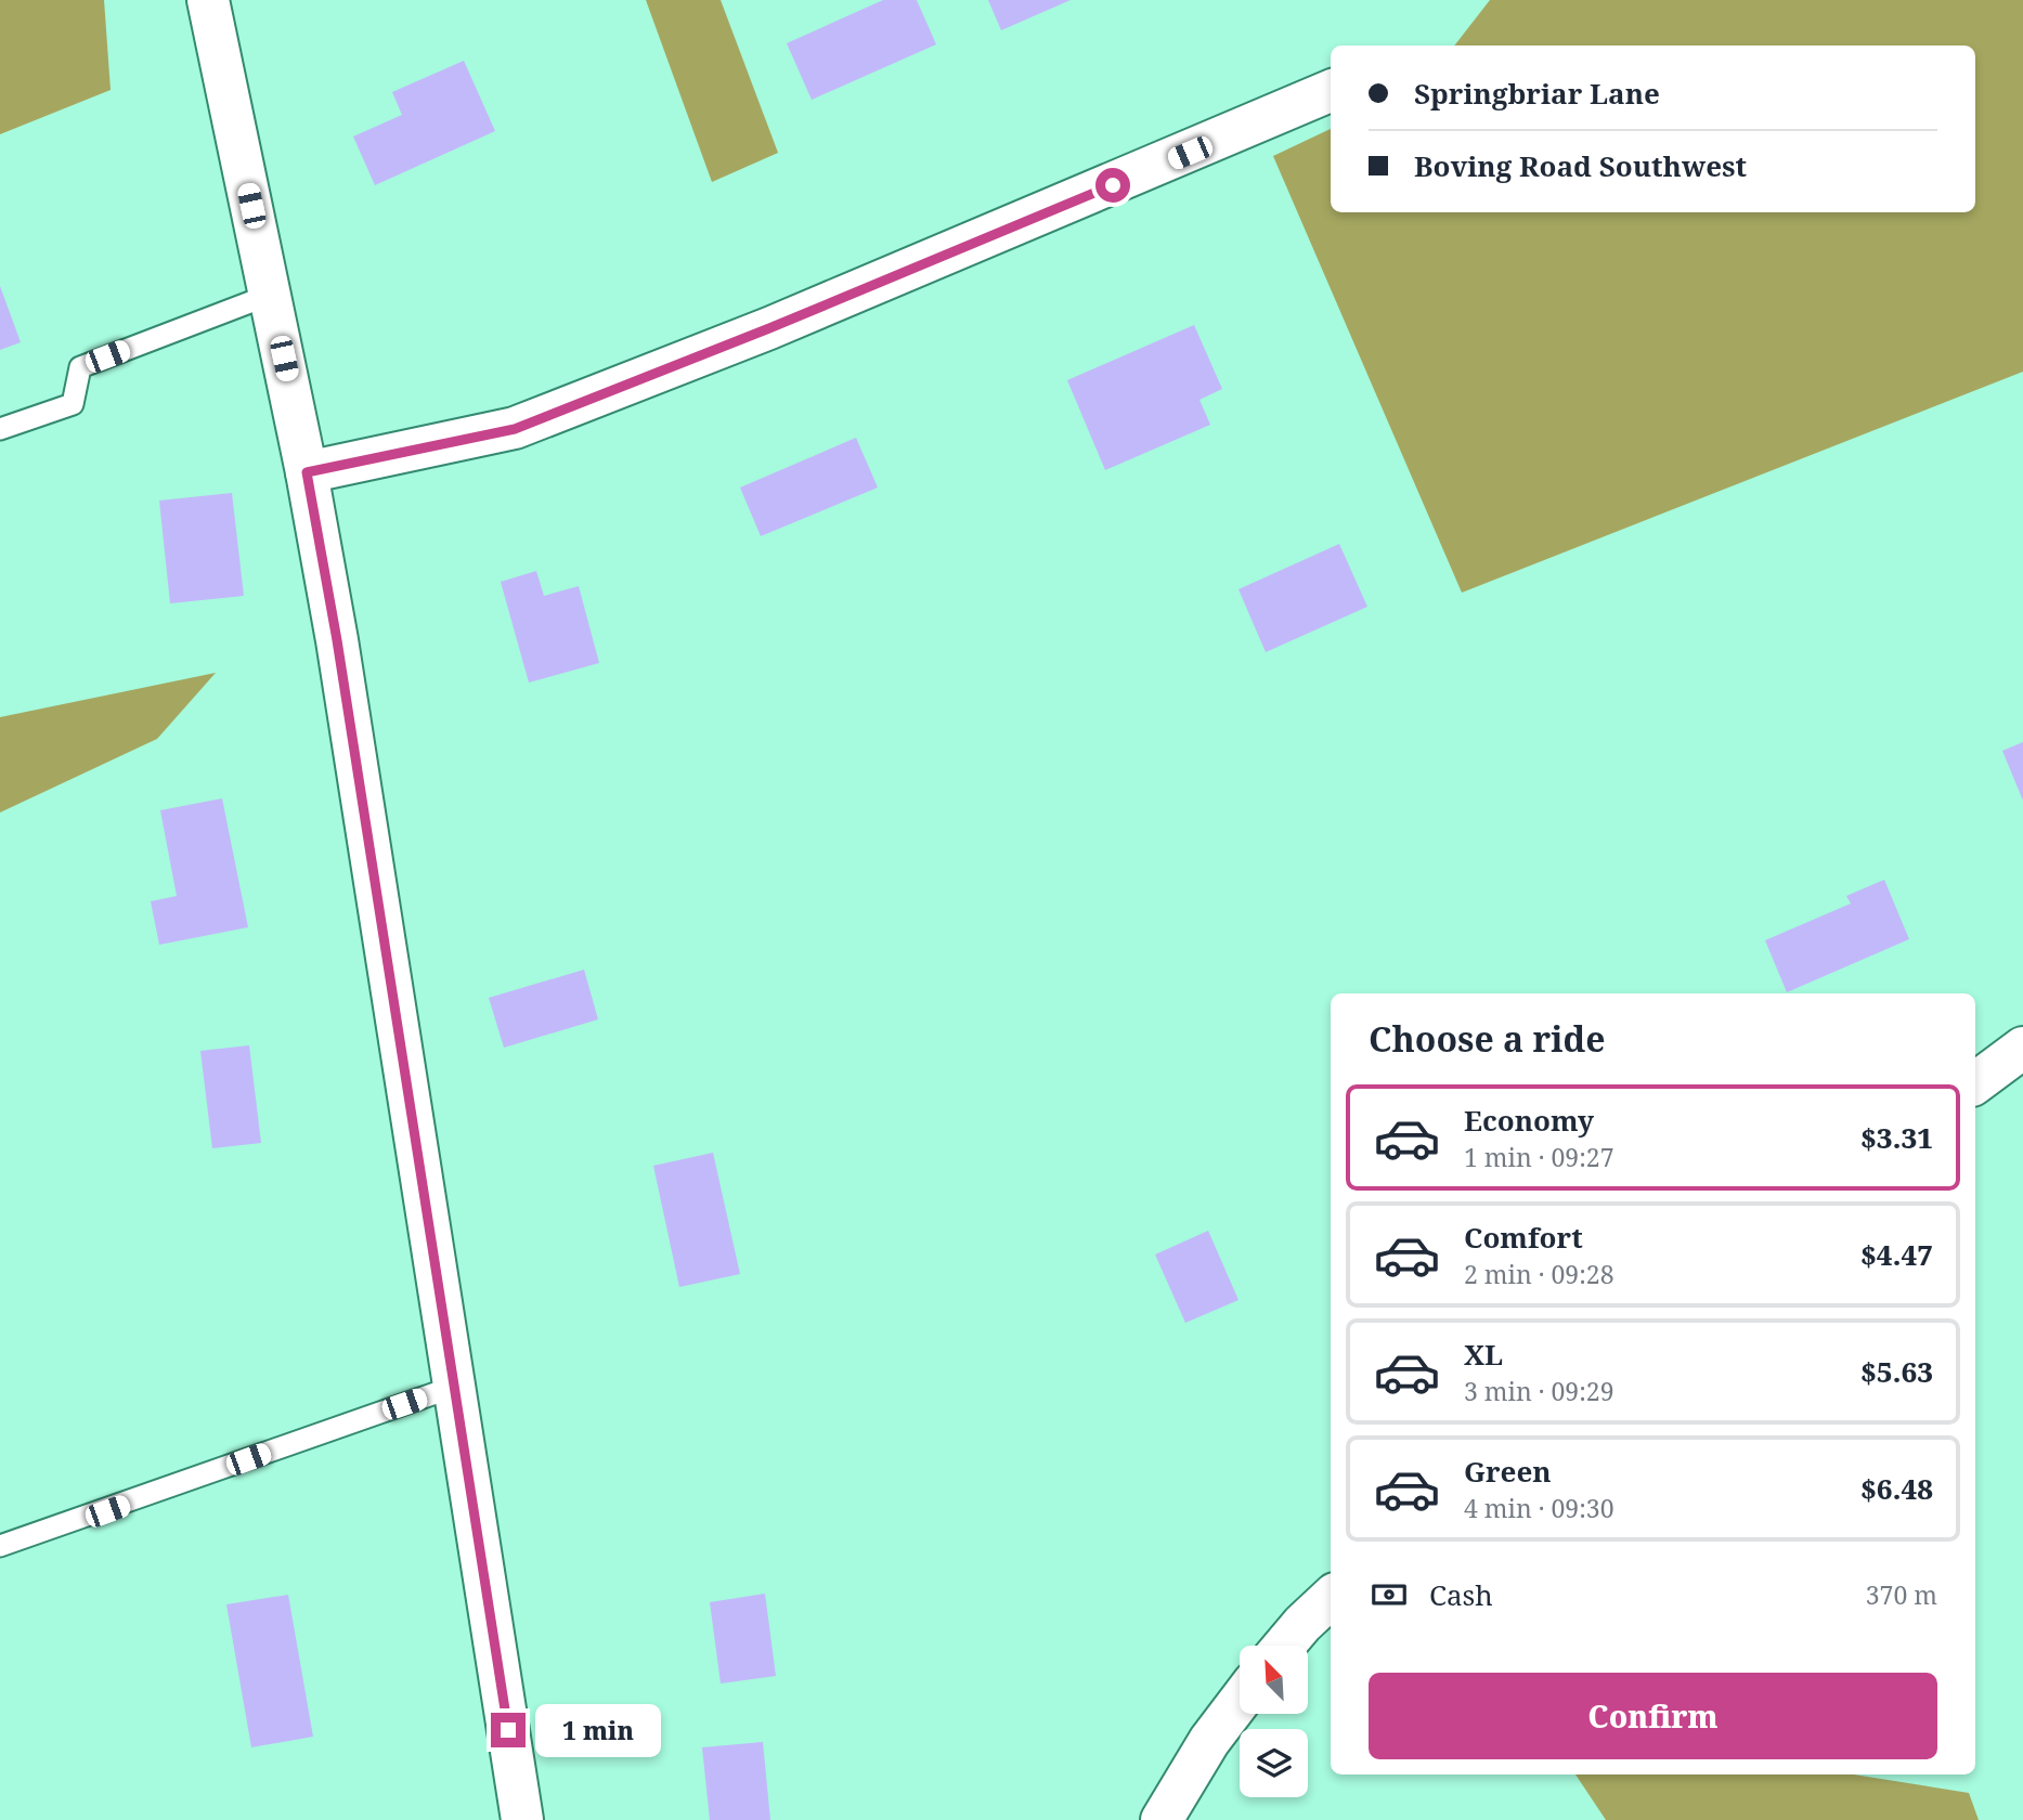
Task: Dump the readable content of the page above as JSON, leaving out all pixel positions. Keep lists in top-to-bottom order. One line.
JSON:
{"north":"top left","page":{"banner":["Springbriar Lane","Boving Road Southwest"],"heading":"Choose a ride","list":[{"name":"Economy","note":"1 min · 09:27","value":"$3.31"},{"name":"Comfort","note":"2 min · 09:28","value":"$4.47"},{"name":"XL","note":"3 min · 09:29","value":"$5.63"},{"name":"Green","note":"4 min · 09:30","value":"$6.48"}],"pay":["Cash","370 m"],"buttons":"Confirm","bubble":"1 min"}}
